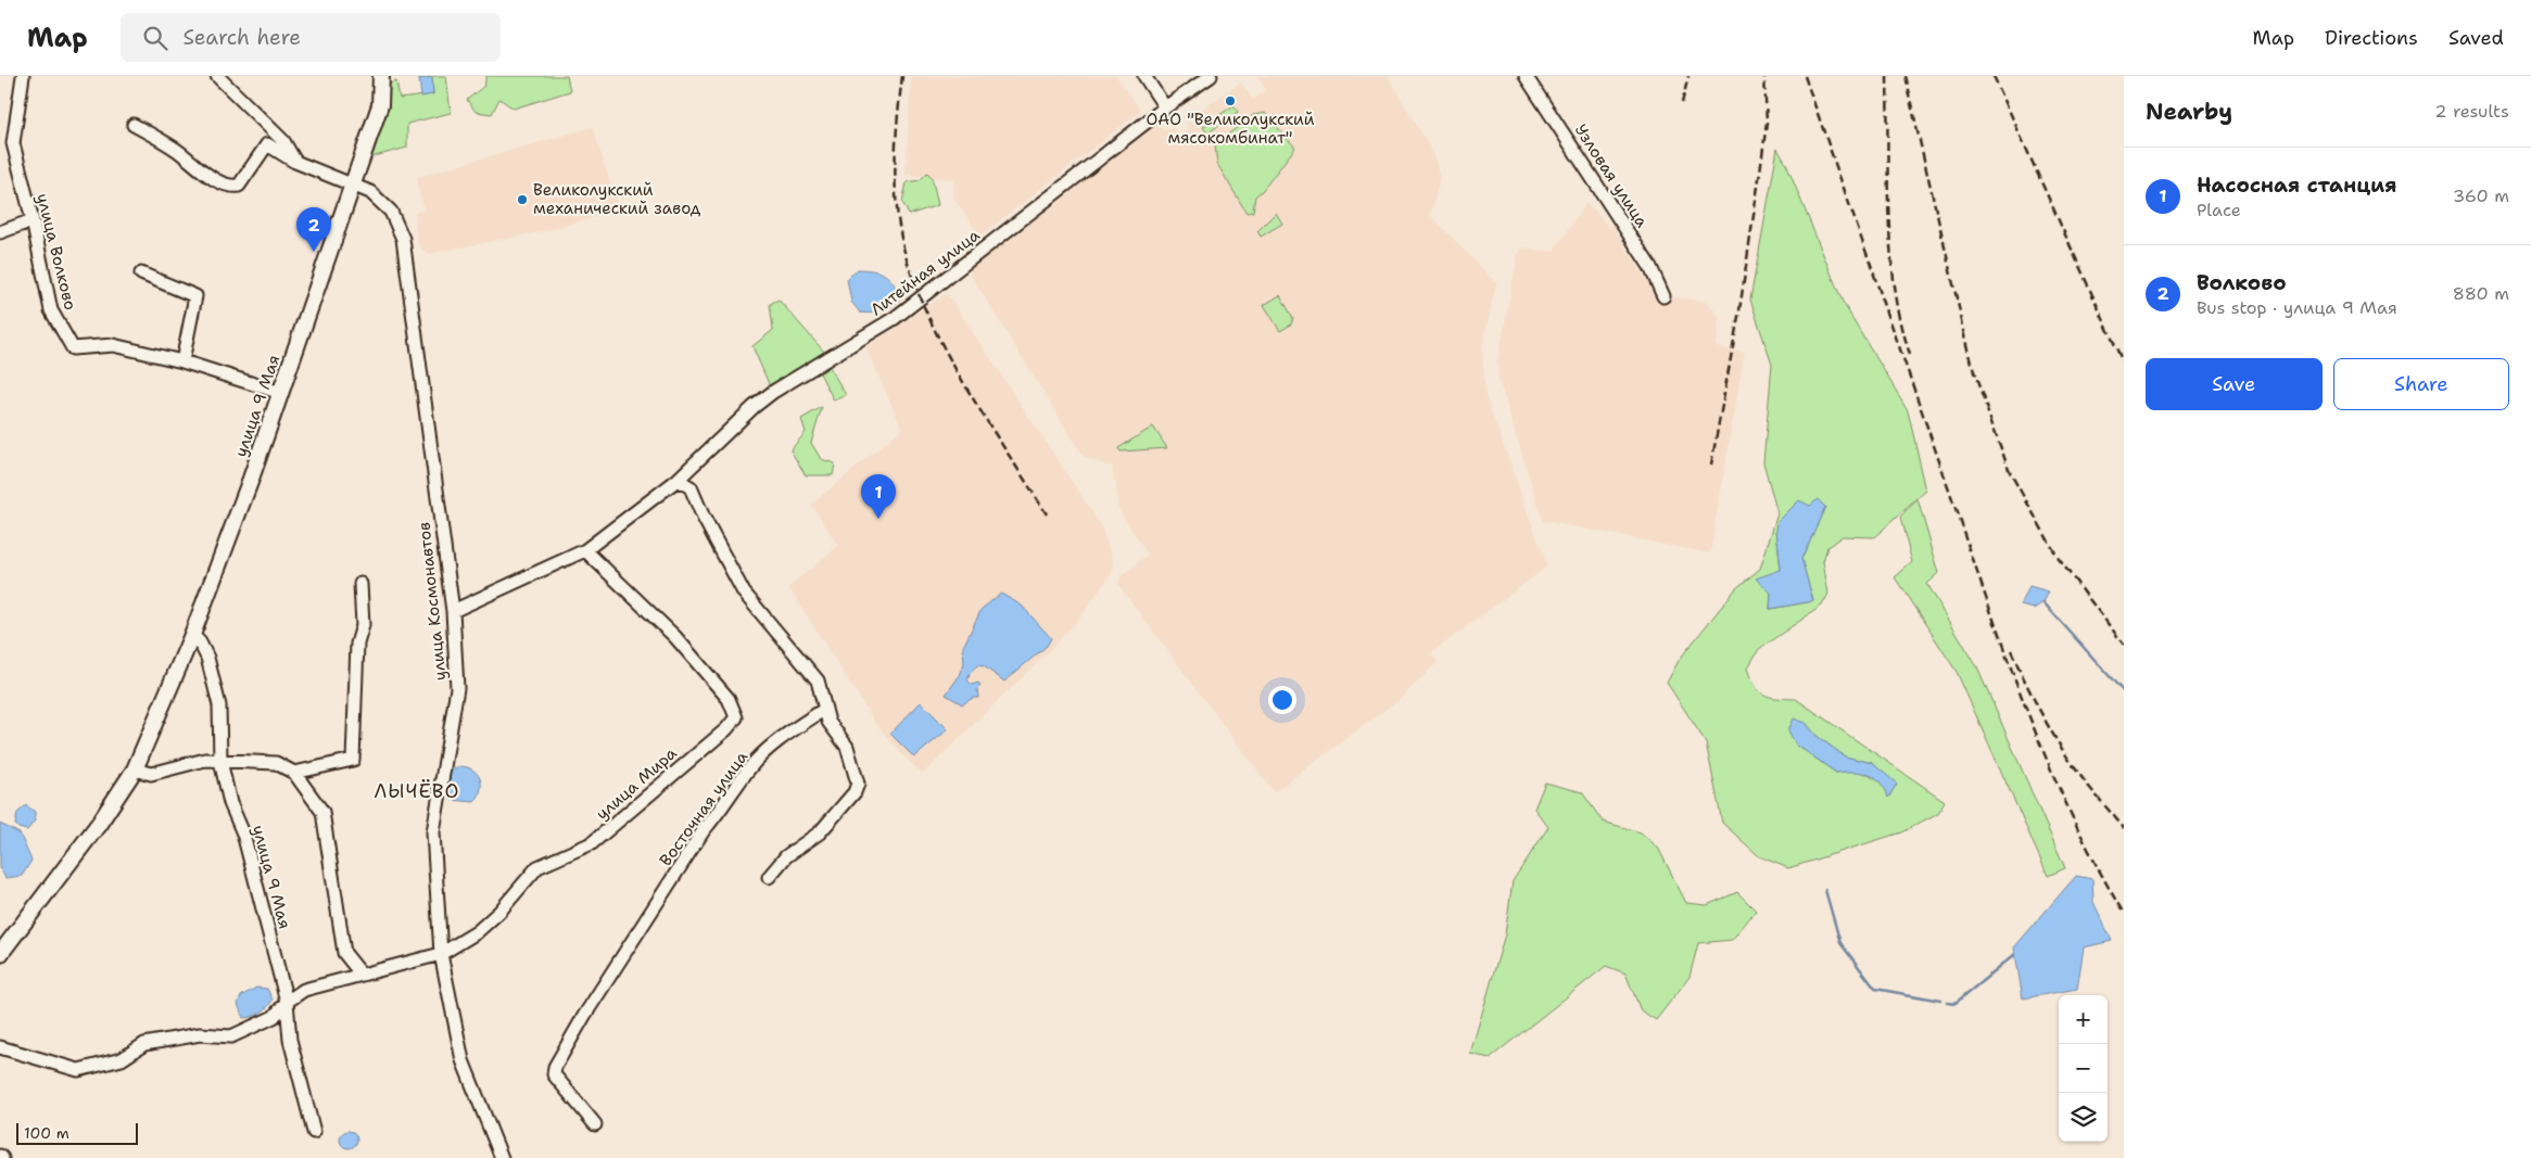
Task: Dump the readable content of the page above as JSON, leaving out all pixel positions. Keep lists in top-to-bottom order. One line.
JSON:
{"streets":{"main road":["улица 9 Мая"],"street":["Узловая улица","улица Волково","Литейная улица","улица Космонавтов","улица Мира","Восточная улица"]},"crossings":[["улица Волково","улица 9 Мая"],["Литейная улица","улица Космонавтов"],["Литейная улица","улица Мира"],["улица 9 Мая","улица Космонавтов"],["улица 9 Мая","улица Мира"],["улица Космонавтов","улица Мира"]],"districts":["ЛЫЧЁВО"],"places":["ОАО \"Великолукский мясокомбинат\"","Великолукский механический завод"],"scale_bar":"100 m","page":{"header":"Map","search":"Search here","nav":["Map","Directions","Saved"],"heading":["Nearby","2 results"],"list":[{"mark":"1","name":"Насосная станция","note":"Place","value":"360 m"},{"mark":"2","name":"Волково","note":"Bus stop · улица 9 Мая","value":"880 m"}],"pins":["2","1"],"buttons":["Save","Share"],"map_buttons":["+","−"],"scale":"100 m"}}
